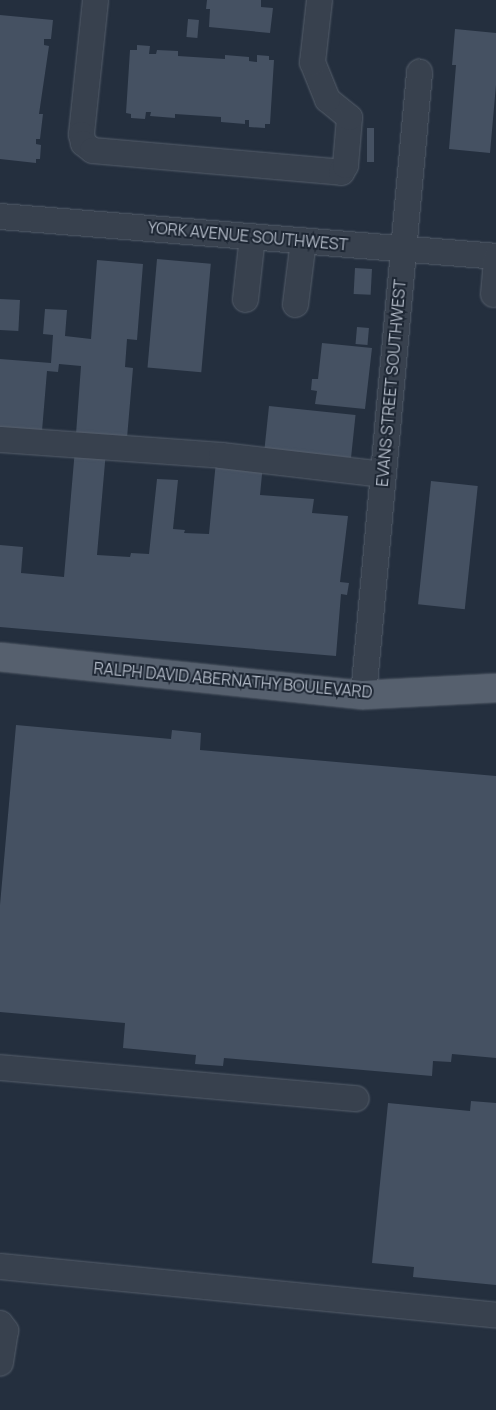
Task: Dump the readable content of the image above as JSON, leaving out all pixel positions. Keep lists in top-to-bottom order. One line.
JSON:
{"streets":{"main road":["RALPH DAVID ABERNATHY BOULEVARD"],"street":["YORK AVENUE SOUTHWEST","EVANS STREET SOUTHWEST"]},"crossings":[["YORK AVENUE SOUTHWEST","EVANS STREET SOUTHWEST"],["EVANS STREET SOUTHWEST","RALPH DAVID ABERNATHY BOULEVARD"]]}
